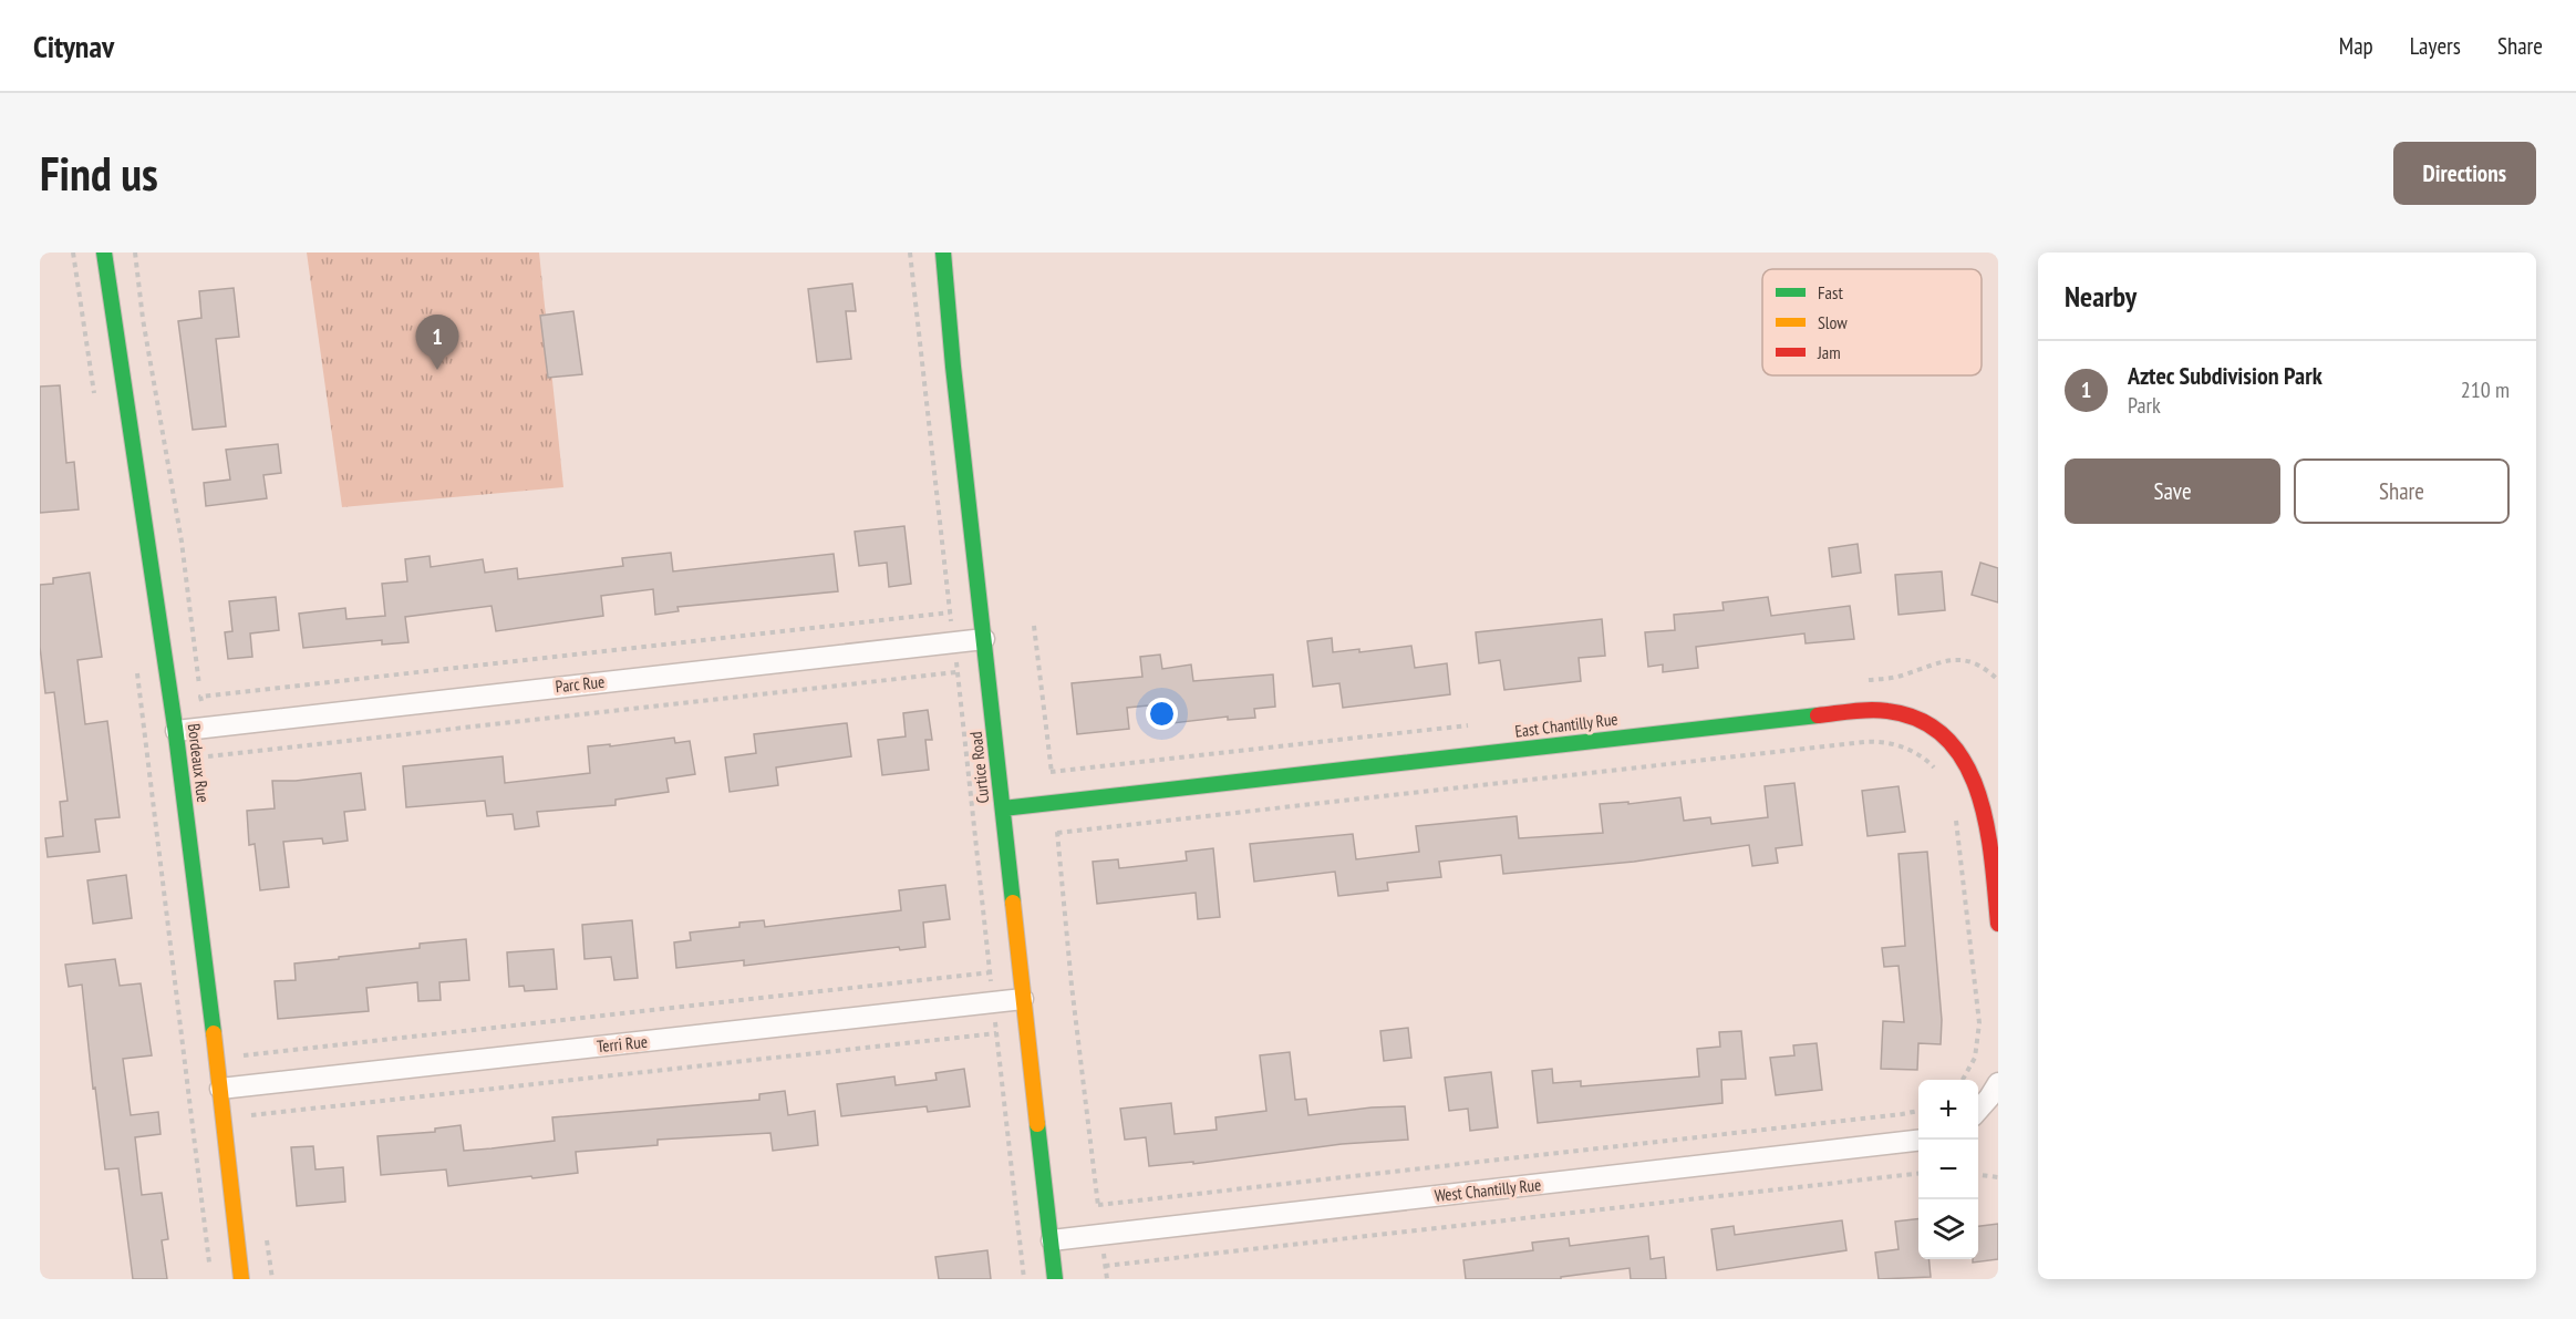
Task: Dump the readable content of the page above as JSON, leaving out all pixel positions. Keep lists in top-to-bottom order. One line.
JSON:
{"streets":{"street":["Parc Rue","East Chantilly Rue","Bordeaux Rue","Curtice Road","Terri Rue","West Chantilly Rue"]},"crossings":[["Parc Rue","Bordeaux Rue"],["Parc Rue","Curtice Road"],["East Chantilly Rue","Curtice Road"],["Bordeaux Rue","Terri Rue"],["Curtice Road","Terri Rue"],["Curtice Road","West Chantilly Rue"]],"legend":["Fast","Slow","Jam"],"page":{"header":"Citynav","nav":["Map","Layers","Share"],"buttons":["Directions",["Save","Share"]],"title":"Find us","heading":"Nearby","pins":"1","list":[{"mark":"1","name":"Aztec Subdivision Park","note":"Park","value":"210 m"}],"map_buttons":["+","−"]}}
